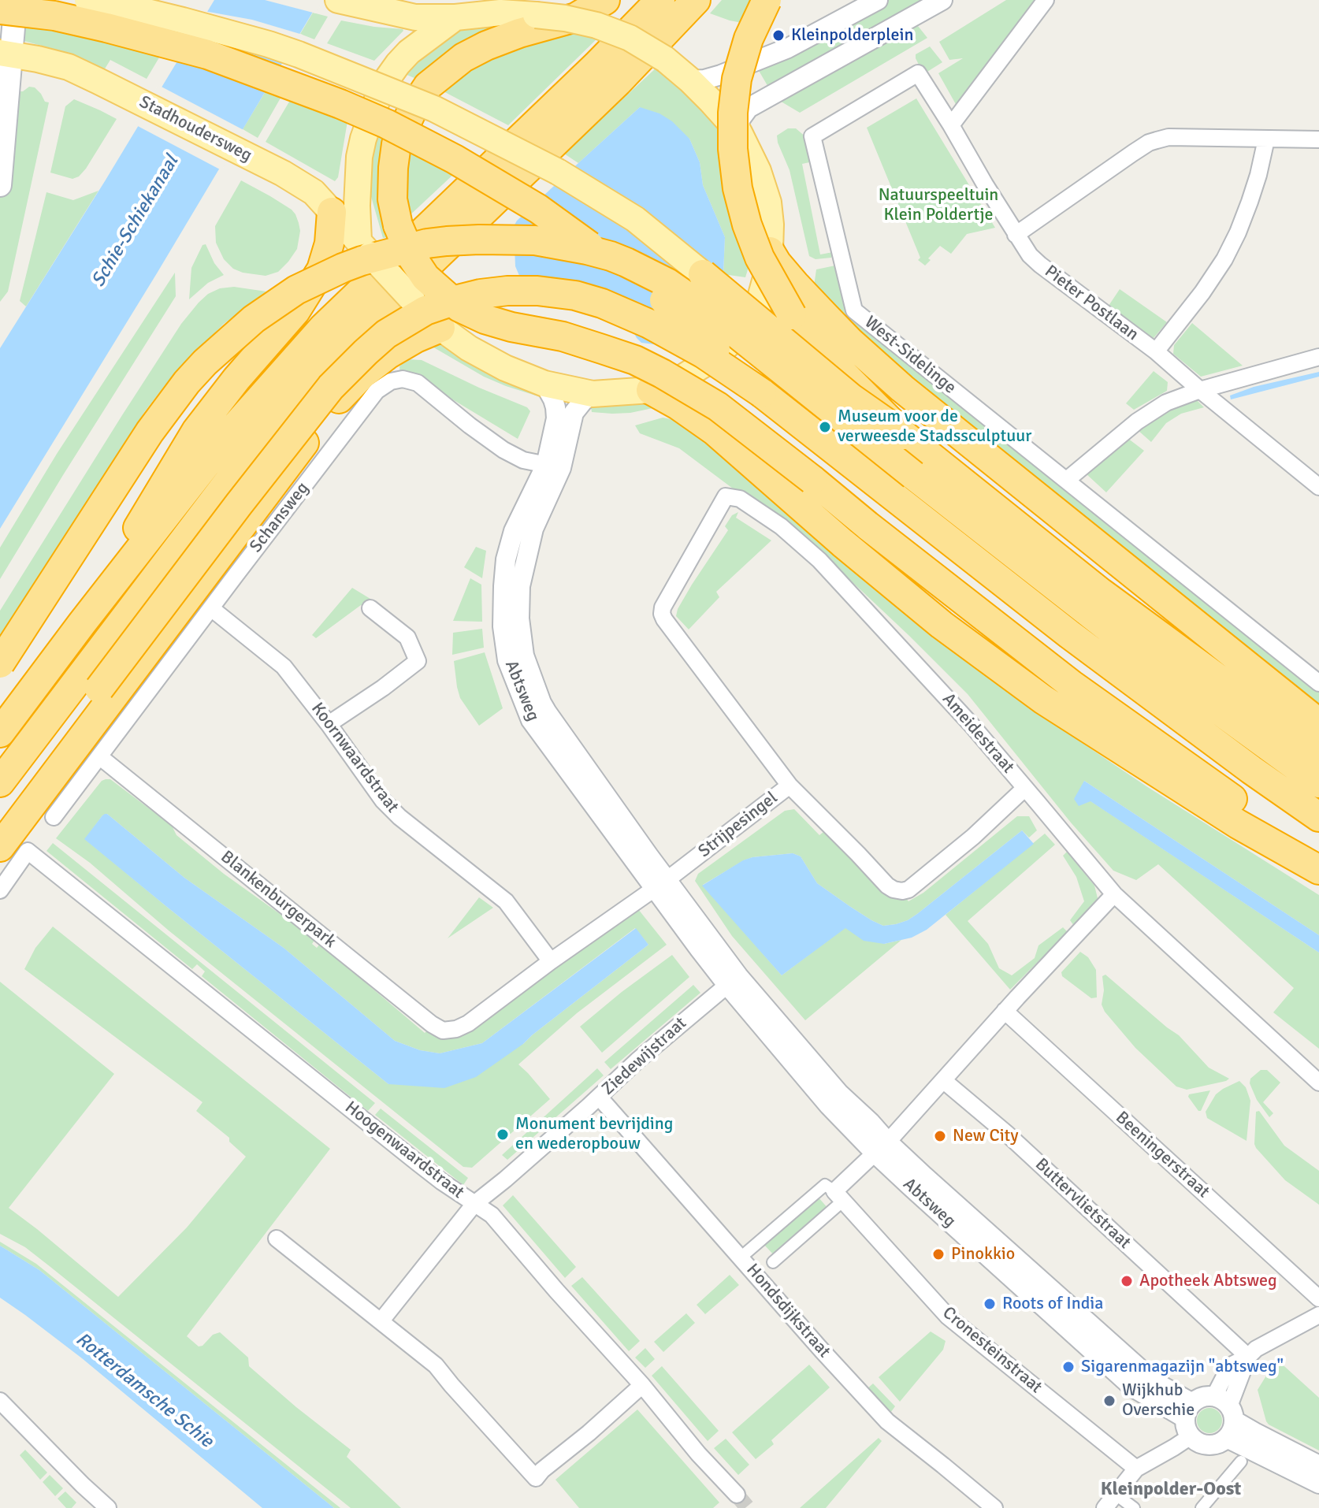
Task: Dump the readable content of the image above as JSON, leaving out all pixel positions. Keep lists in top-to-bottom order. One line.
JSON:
{"streets":{"main road":["Stadhoudersweg"],"street":["Pieter Postlaan","West-Sidelinge","Schansweg","Abtsweg","Ameidestraat","Koornwaardstraat","Strijpesingel","Blankenburgerpark","Ziedewijstraat","Hoogenwaardstraat","Beeningerstraat","Buttervlietstraat","Hondsdijkstraat","Cronesteinstraat"]},"crossings":[["Pieter Postlaan","West-Sidelinge"],["Schansweg","Abtsweg"],["Schansweg","Koornwaardstraat"],["Schansweg","Blankenburgerpark"],["Abtsweg","Strijpesingel"],["Abtsweg","Ziedewijstraat"],["Ameidestraat","Strijpesingel"],["Koornwaardstraat","Strijpesingel"],["Strijpesingel","Blankenburgerpark"],["Ziedewijstraat","Hoogenwaardstraat"],["Ziedewijstraat","Hondsdijkstraat"]],"districts":["Kleinpolder-Oost"],"water":["Schie-Schiekanaal","Rotterdamsche Schie"],"parks":["Natuurspeeltuin Klein Poldertje"],"places":["Kleinpolderplein","Museum voor de verweesde Stadssculptuur","Monument bevrijding en wederopbouw","New City","Pinokkio","Apotheek Abtsweg","Roots of India","Sigarenmagazijn \"abtsweg\"","Wijkhub Overschie"]}
